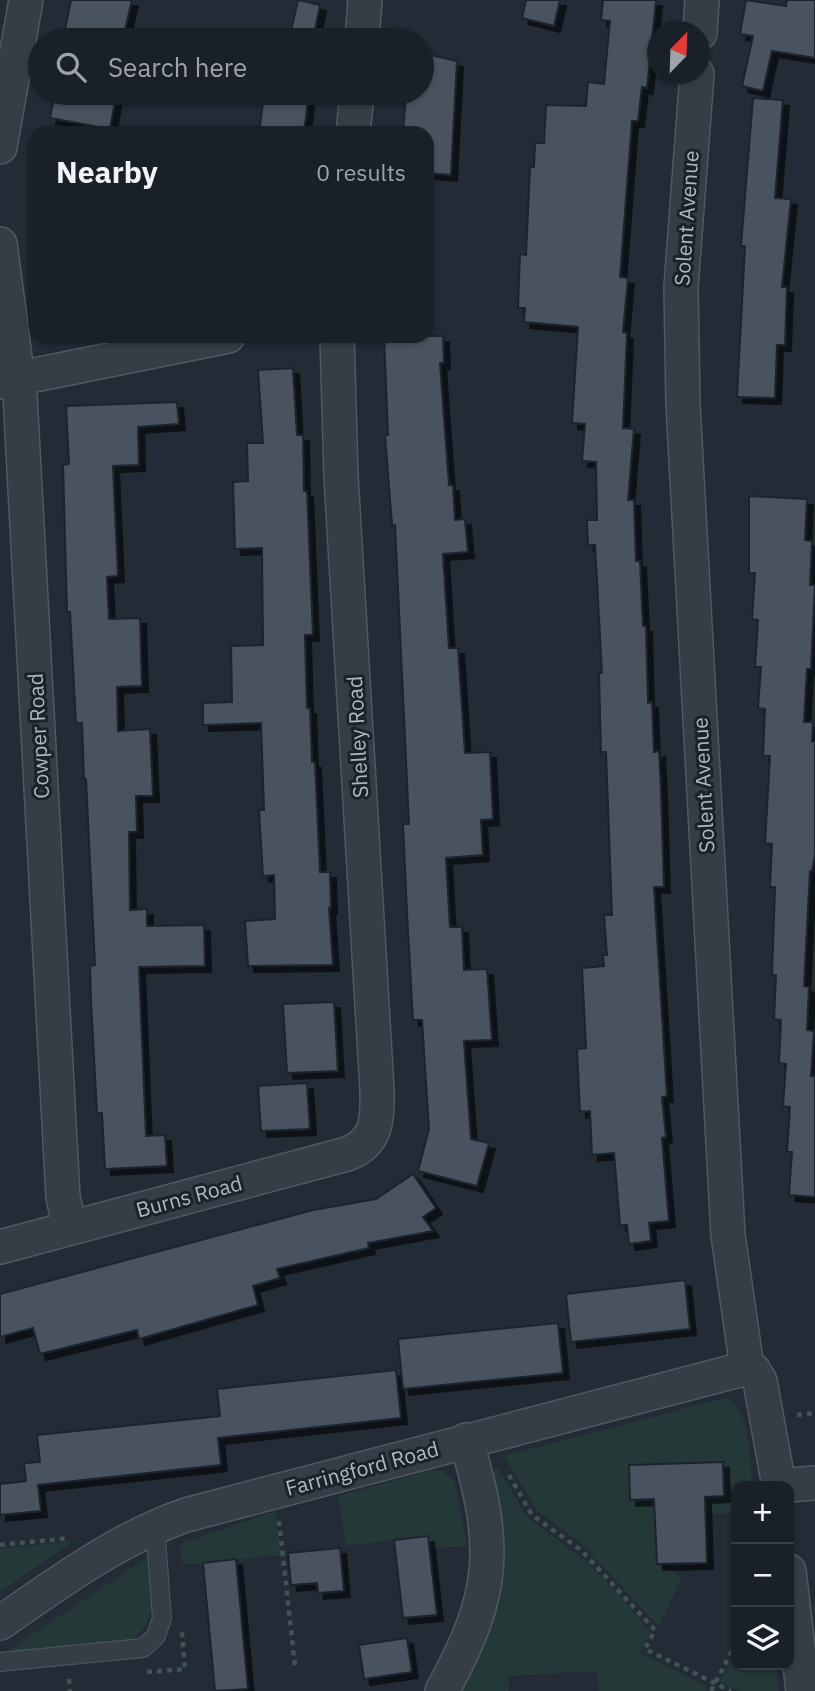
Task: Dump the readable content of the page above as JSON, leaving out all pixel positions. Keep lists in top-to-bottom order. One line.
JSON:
{"streets":{"street":["Solent Avenue","Cowper Road","Shelley Road","Burns Road","Farringford Road"]},"crossings":[["Solent Avenue","Farringford Road"],["Cowper Road","Burns Road"],["Shelley Road","Burns Road"]],"north":"top right","page":{"search":"Search here","heading":["Nearby","0 results"],"map_buttons":["+","−"]}}
